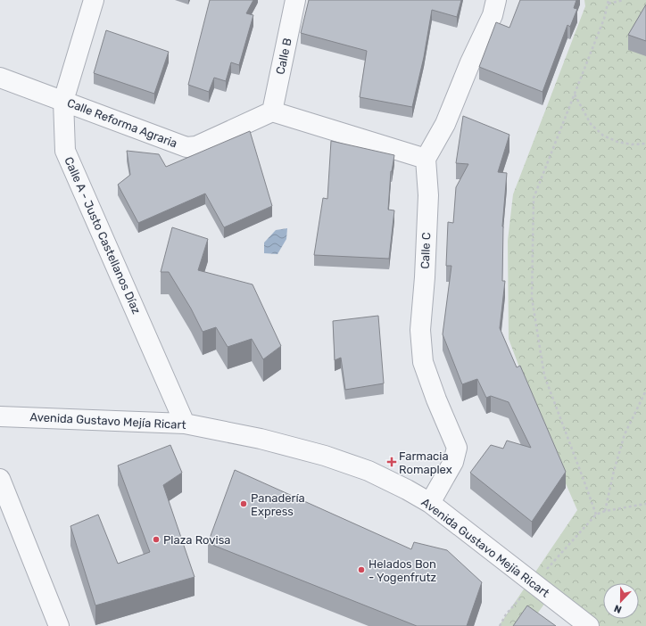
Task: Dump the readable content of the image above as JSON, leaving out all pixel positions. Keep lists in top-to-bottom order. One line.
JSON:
{"streets":{"street":["Calle B","Calle Reforma Agraria","Calle A - Justo Castellanos Díaz","Calle C","Avenida Gustavo Mejía Ricart"]},"crossings":[["Calle B","Calle Reforma Agraria"],["Calle Reforma Agraria","Calle A - Justo Castellanos Díaz"],["Calle A - Justo Castellanos Díaz","Avenida Gustavo Mejía Ricart"],["Calle C","Avenida Gustavo Mejía Ricart"]],"places":{"health":["Farmacia Romaplex"],"other":["Panadería Express","Plaza Rovisa","Helados Bon - Yogenfrutz"]},"north":"bottom"}
